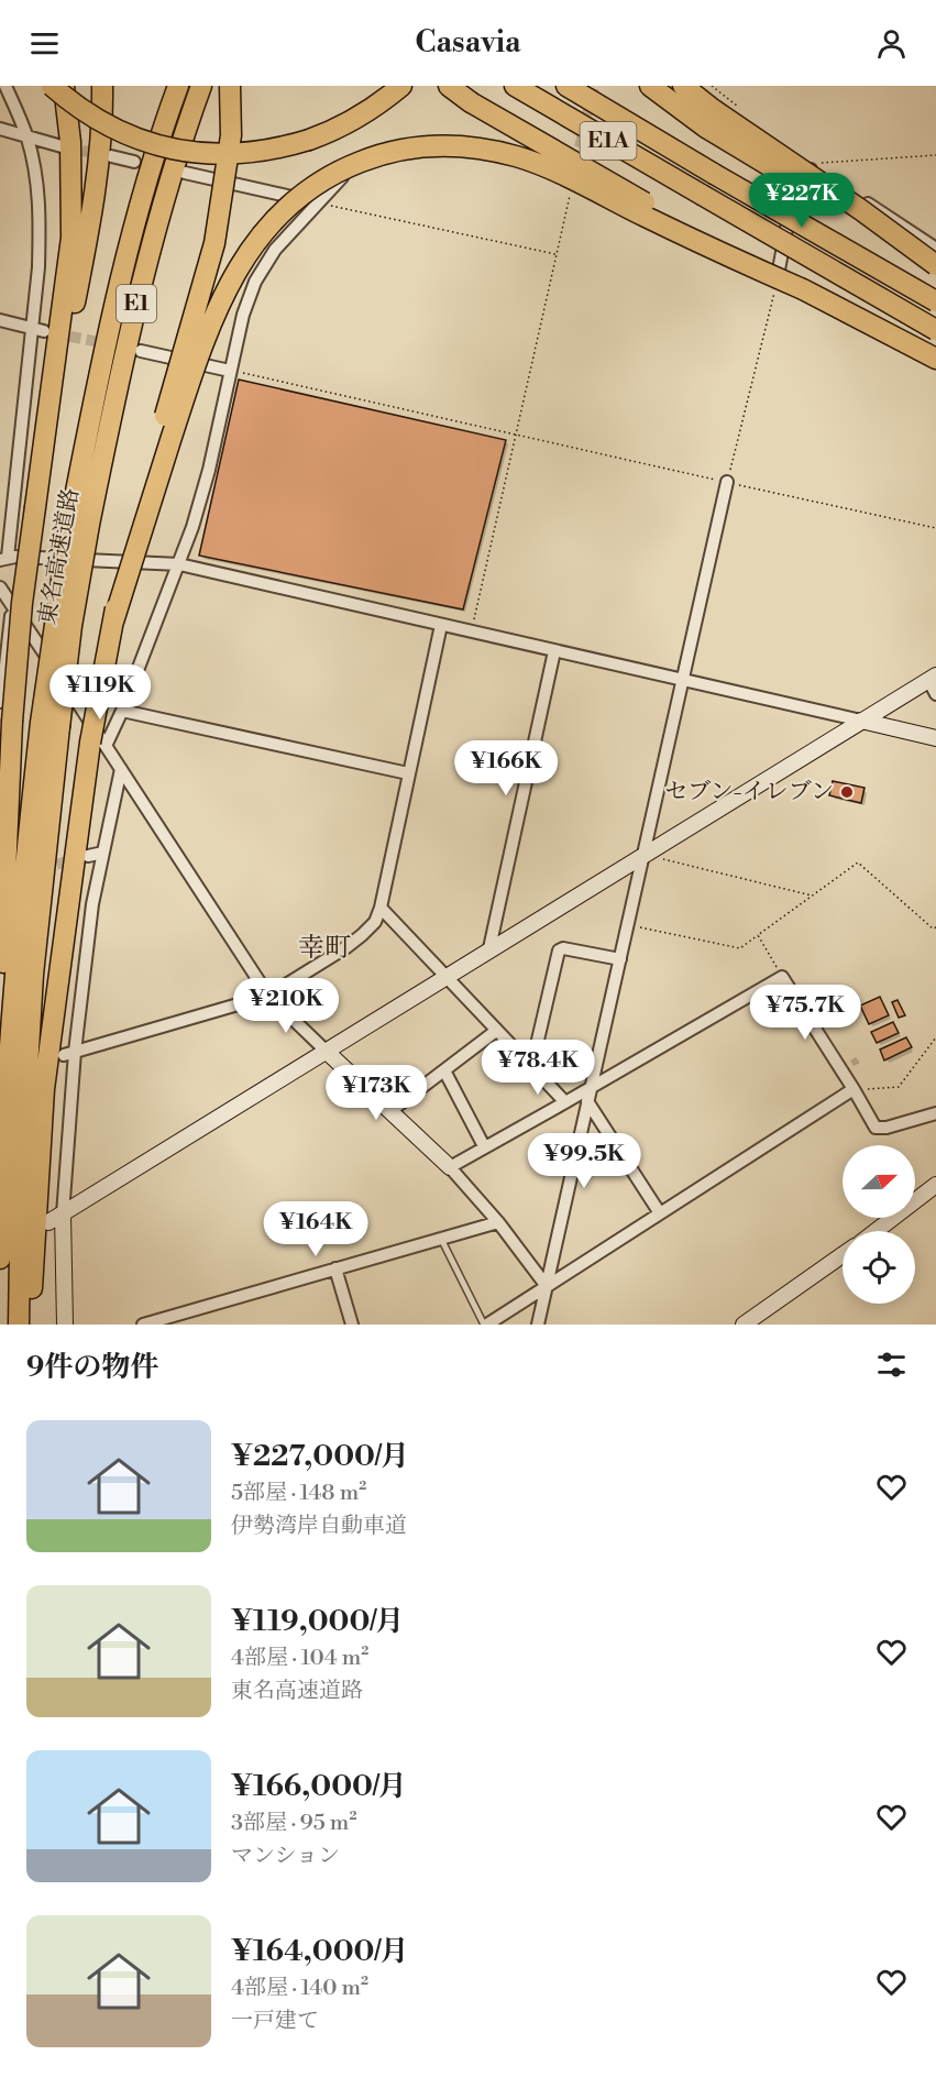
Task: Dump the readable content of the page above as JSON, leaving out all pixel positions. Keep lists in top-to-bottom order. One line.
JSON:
{"streets":{"highway":["E1A","E1","東名高速道路"]},"districts":["幸町"],"places":["セブン-イレブン"],"north":"right","page":{"header":"Casavia","price":["¥227K","¥119K","¥166K","¥210K","¥75.7K","¥78.4K","¥173K","¥99.5K","¥164K"],"heading":"9件の物件","list":[{"name":"¥227,000/月","note":"5部屋 · 148 m² · 伊勢湾岸自動車道"},{"name":"¥119,000/月","note":"4部屋 · 104 m² · 東名高速道路"},{"name":"¥166,000/月","note":"3部屋 · 95 m² · マンション"},{"name":"¥164,000/月","note":"4部屋 · 140 m² · 一戸建て"}]}}
